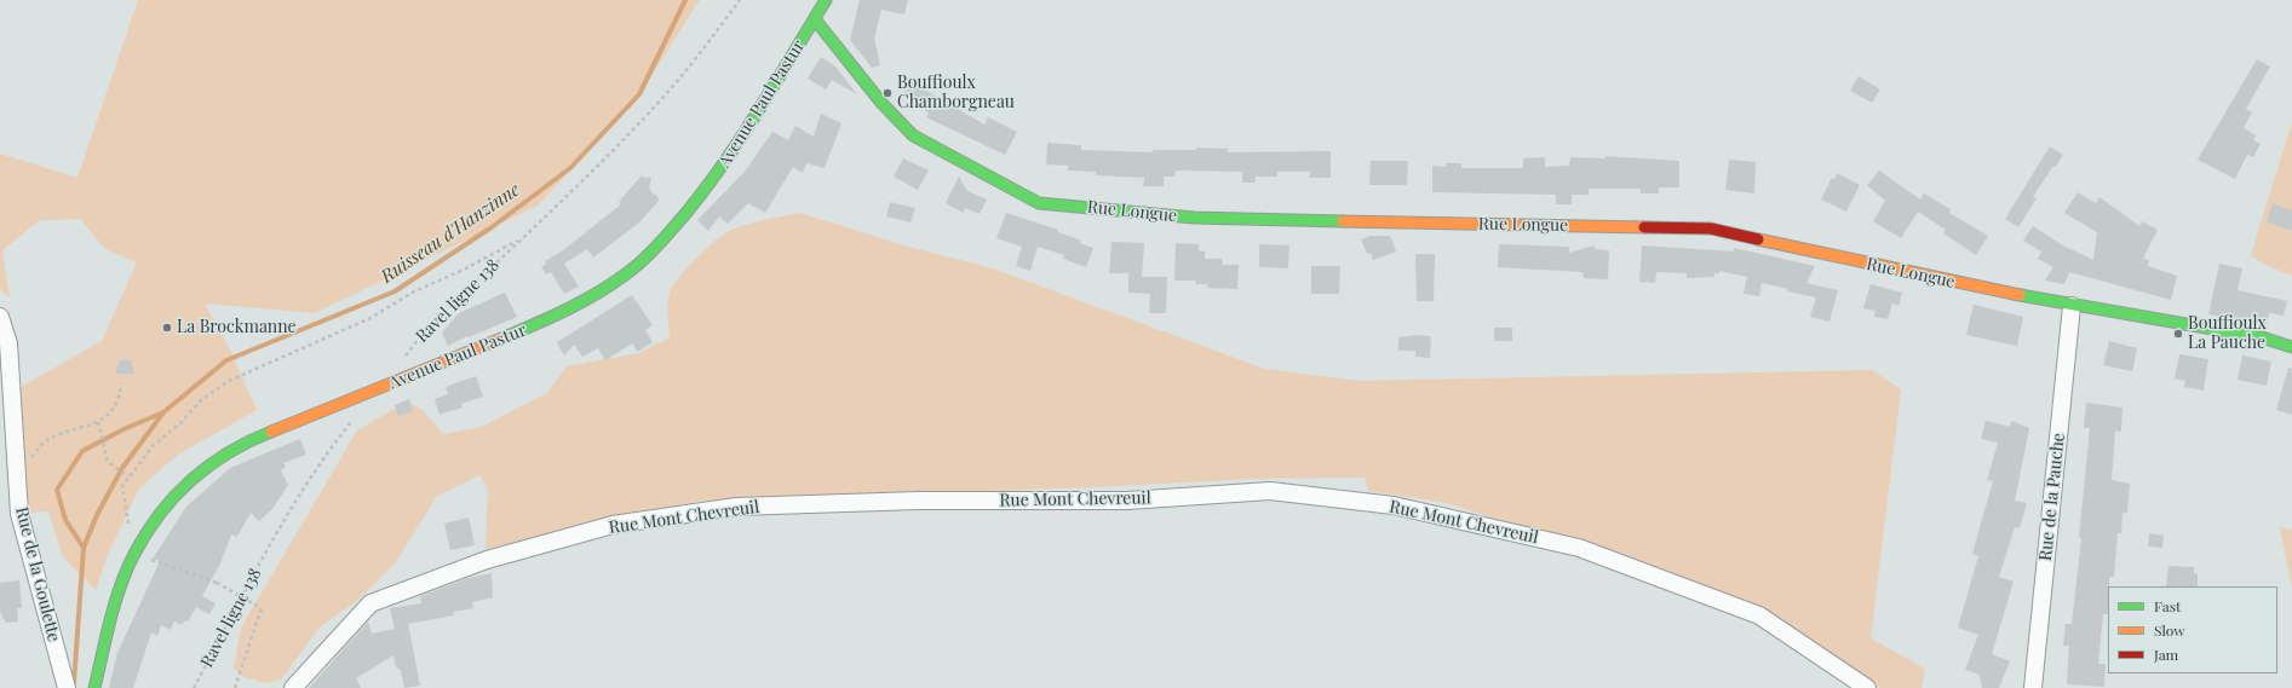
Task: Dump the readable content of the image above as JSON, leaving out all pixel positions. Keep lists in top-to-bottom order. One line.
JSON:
{"streets":{"street":["Avenue Paul Pastur","Rue Longue","Rue de la Pauche","Rue Mont Chevreuil","Rue de la Goulette"],"path":["Ravel ligne 138"]},"crossings":[["Avenue Paul Pastur","Rue Longue"],["Rue Longue","Rue de la Pauche"]],"water":["Ruisseau d'Hanzinne"],"places":["Bouffioulx Chamborgneau","La Brockmanne","Bouffioulx La Pauche"],"legend":["Fast","Slow","Jam"]}
